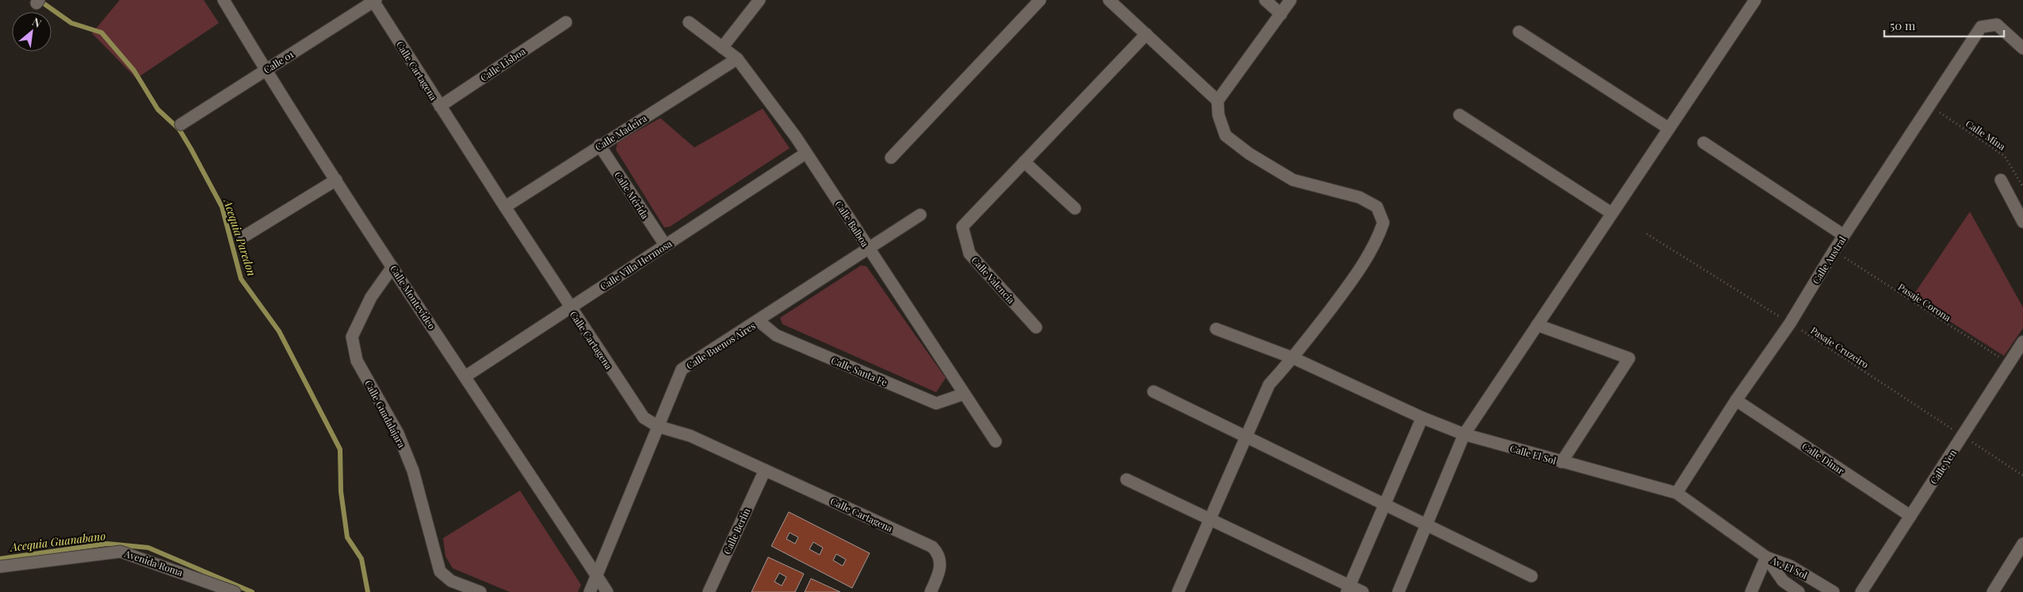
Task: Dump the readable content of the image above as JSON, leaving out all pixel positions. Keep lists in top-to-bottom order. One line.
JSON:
{"streets":{"street":["Calle 01","Calle Lisboa","Calle Cartagena","Calle Madeira","Calle Mérida","Calle Balboa","Calle Austral","Calle Villa Hermosa","Calle Valencia","Calle Montevideo","Calle Buenos Aires","Calle Santa Fe","Calle Guadalajara","Calle El Sol","Calle Dinar","Calle Yen","Calle Berlín","Avenida Roma","Av. El Sol"],"path":["Calle Mina","Pasaje Corona","Pasaje Cruzeiro"]},"crossings":[["Calle 01","Calle Cartagena"],["Calle 01","Calle Montevideo"],["Calle Lisboa","Calle Cartagena"],["Calle Cartagena","Calle Madeira"],["Calle Cartagena","Calle Villa Hermosa"],["Calle Cartagena","Calle Buenos Aires"],["Calle Cartagena","Calle Berlín"],["Calle Madeira","Calle Mérida"],["Calle Madeira","Calle Balboa"],["Calle Mina","Calle Austral"],["Calle Mérida","Calle Villa Hermosa"],["Calle Balboa","Calle Villa Hermosa"],["Calle Balboa","Calle Buenos Aires"],["Calle Balboa","Calle Santa Fe"],["Calle Austral","Pasaje Corona"],["Calle Austral","Pasaje Cruzeiro"],["Calle Austral","Calle El Sol"],["Calle Austral","Calle Dinar"],["Calle Villa Hermosa","Calle Montevideo"],["Calle Montevideo","Calle Buenos Aires"],["Calle Montevideo","Calle Guadalajara"],["Pasaje Corona","Calle Yen"],["Calle Buenos Aires","Calle Santa Fe"],["Pasaje Cruzeiro","Calle Yen"],["Calle El Sol","Av. El Sol"],["Calle Dinar","Calle Yen"]],"water":["Acequia Paredon","Acequia Guanabano"],"scale_bar":"50 m","north":"top right"}
